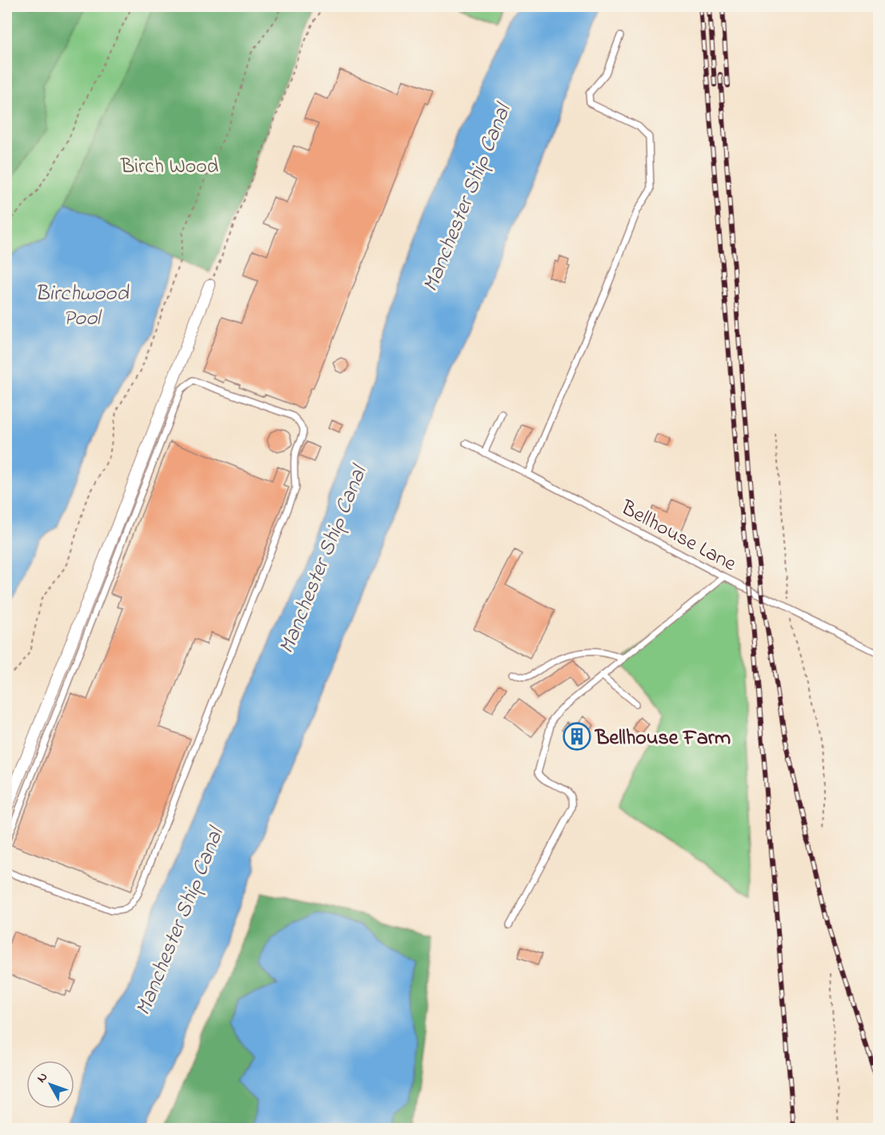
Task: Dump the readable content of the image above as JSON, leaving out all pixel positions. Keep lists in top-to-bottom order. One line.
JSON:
{"streets":{"lane":["Bellhouse Lane"]},"water":["Manchester Ship Canal","Birchwood Pool"],"parks":["Birch Wood"],"places":{"building":["Bellhouse Farm"]},"north":"top left"}
